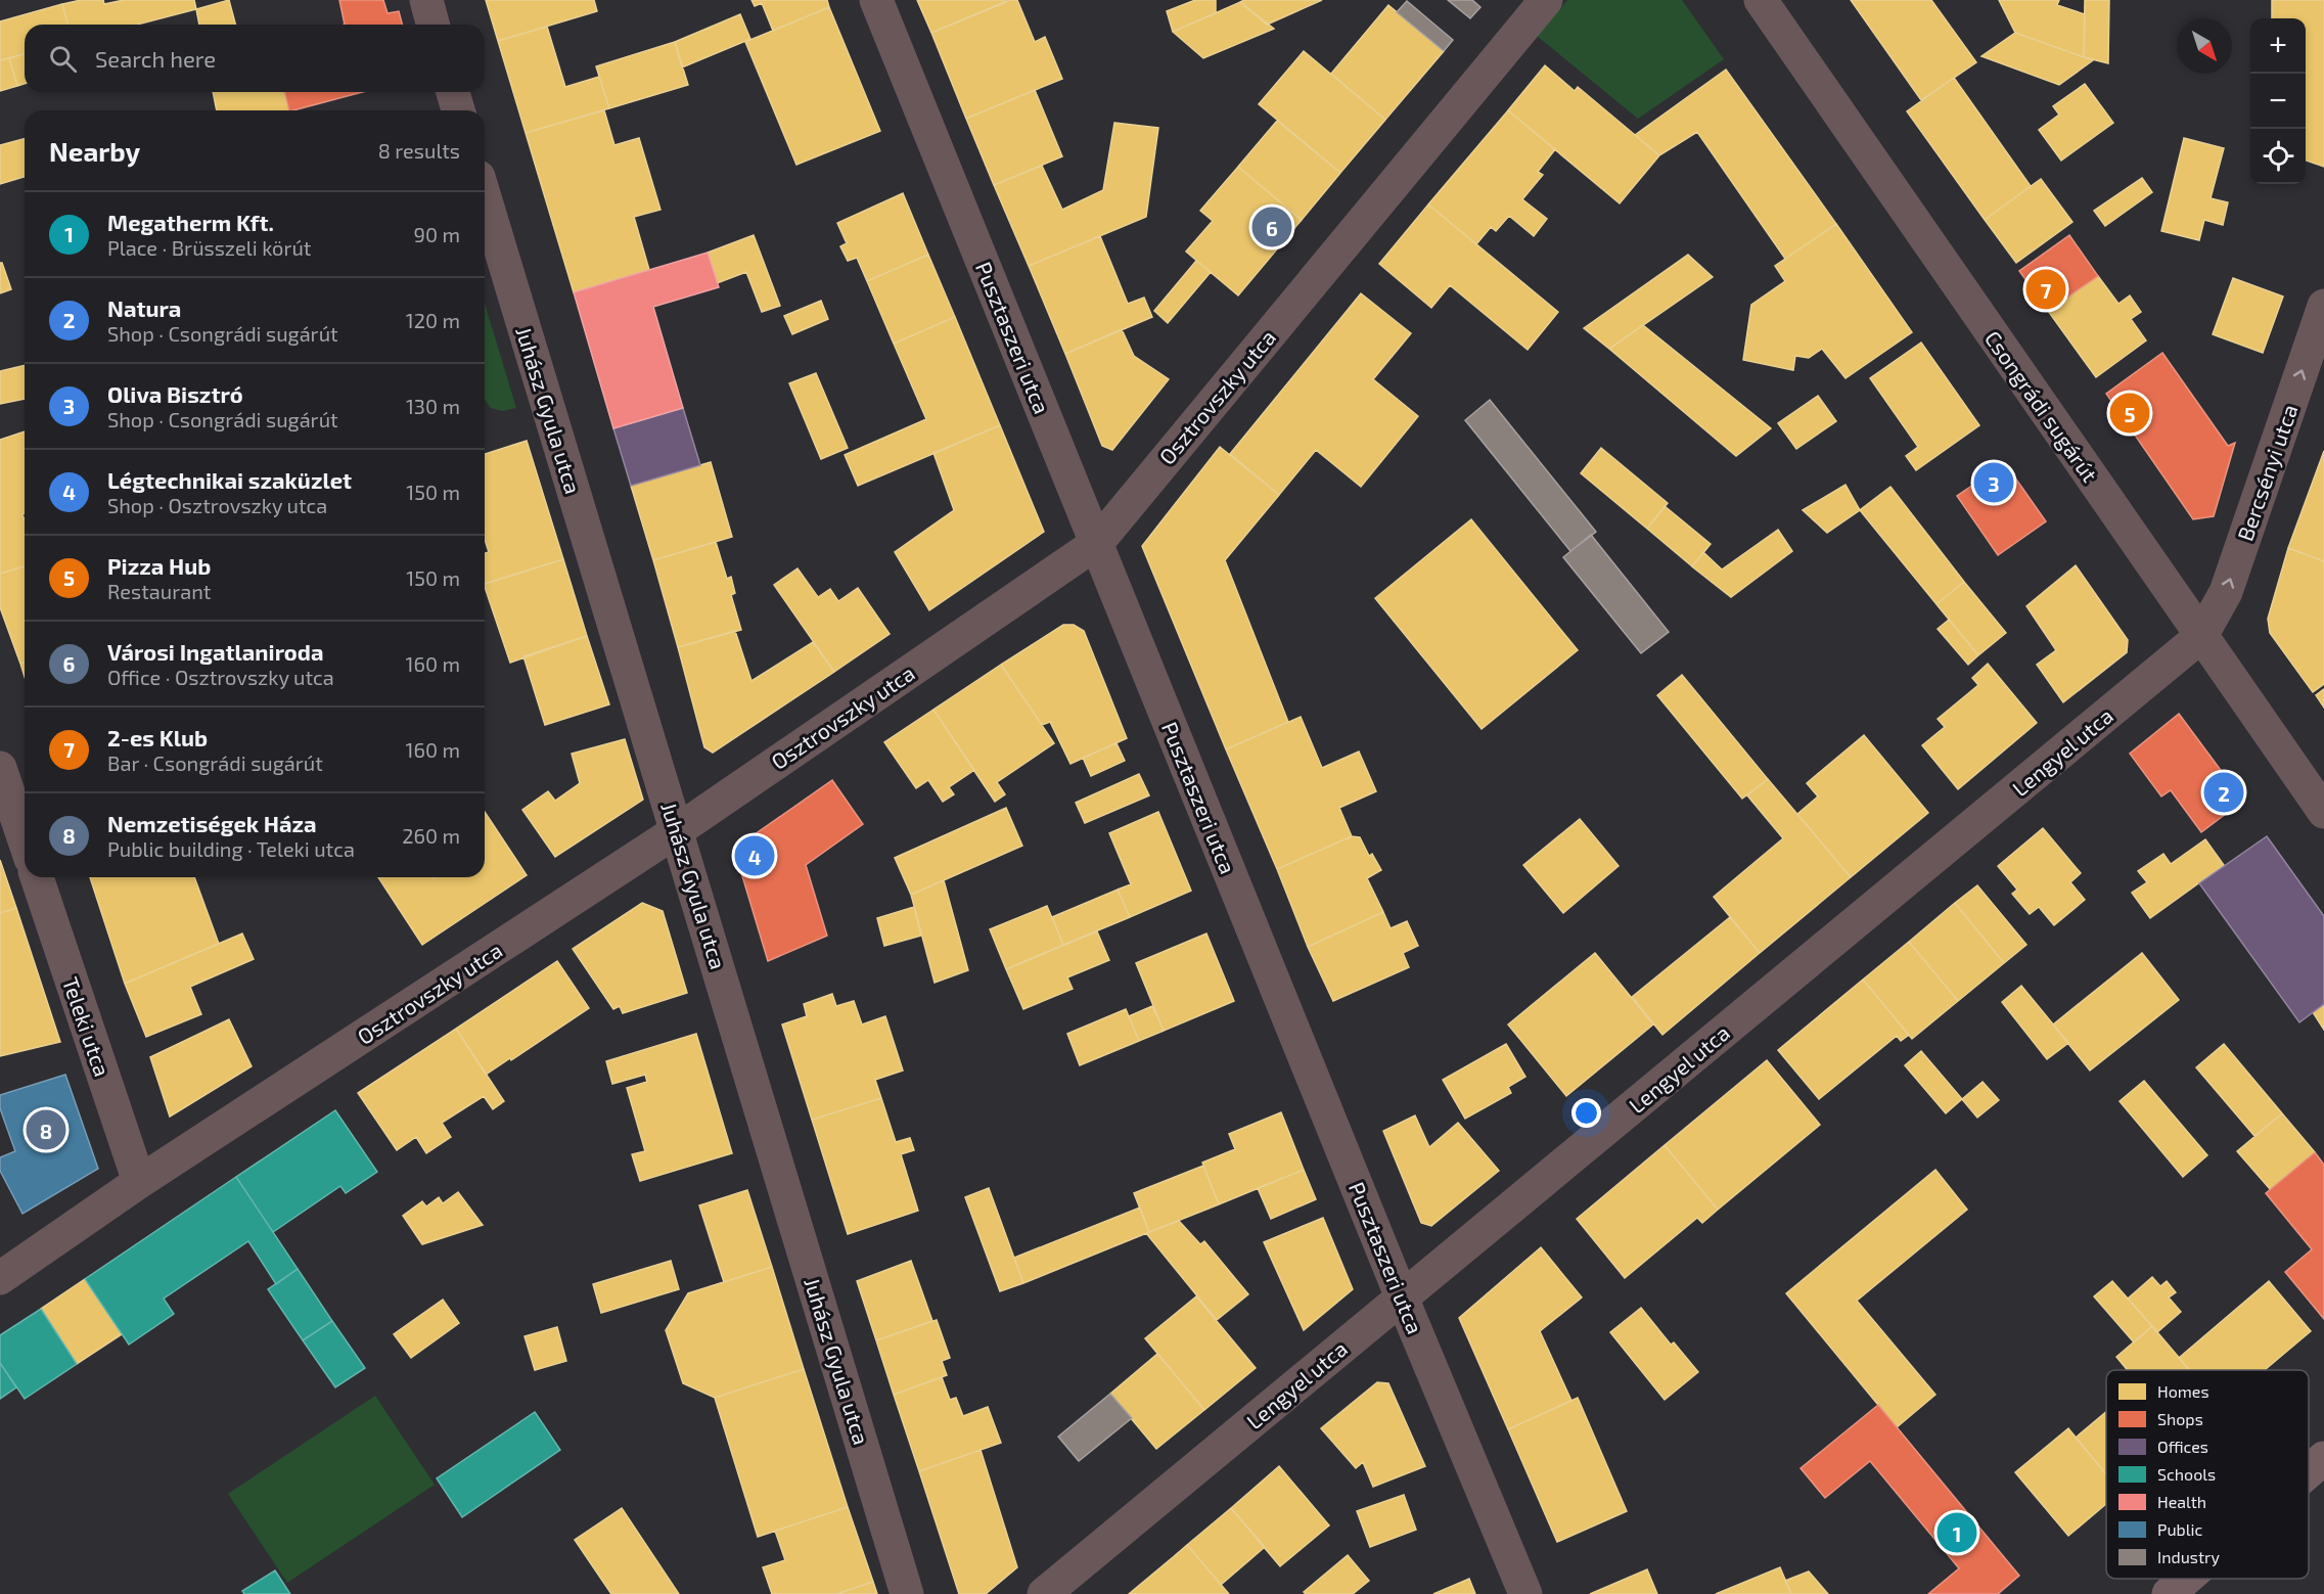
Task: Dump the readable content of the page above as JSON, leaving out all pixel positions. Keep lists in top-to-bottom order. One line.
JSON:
{"streets":{"street":["Pusztaszeri utca","Osztrovszky utca","Csongrádi sugárút","Juhász Gyula utca","Bercsényi utca","Lengyel utca","Teleki utca"]},"crossings":[["Pusztaszeri utca","Osztrovszky utca"],["Pusztaszeri utca","Lengyel utca"],["Osztrovszky utca","Juhász Gyula utca"],["Osztrovszky utca","Teleki utca"],["Csongrádi sugárút","Bercsényi utca"],["Csongrádi sugárút","Lengyel utca"],["Bercsényi utca","Lengyel utca"]],"one_way":["Bercsényi utca"],"legend":["Homes","Shops","Offices","Schools","Health","Public","Industry"],"north":"bottom right","page":{"map_buttons":["+","−"],"search":"Search here","heading":["Nearby","8 results"],"list":[{"mark":"1","name":"Megatherm Kft.","note":"Place · Brüsszeli körút","value":"90 m"},{"mark":"2","name":"Natura","note":"Shop · Csongrádi sugárút","value":"120 m"},{"mark":"3","name":"Oliva Bisztró","note":"Shop · Csongrádi sugárút","value":"130 m"},{"mark":"4","name":"Légtechnikai szaküzlet","note":"Shop · Osztrovszky utca","value":"150 m"},{"mark":"5","name":"Pizza Hub","note":"Restaurant","value":"150 m"},{"mark":"6","name":"Városi Ingatlaniroda","note":"Office · Osztrovszky utca","value":"160 m"},{"mark":"7","name":"2-es Klub","note":"Bar · Csongrádi sugárút","value":"160 m"},{"mark":"8","name":"Nemzetiségek Háza","note":"Public building · Teleki utca","value":"260 m"}],"pins":["6","7","5","3","2","4","8","1"]}}
